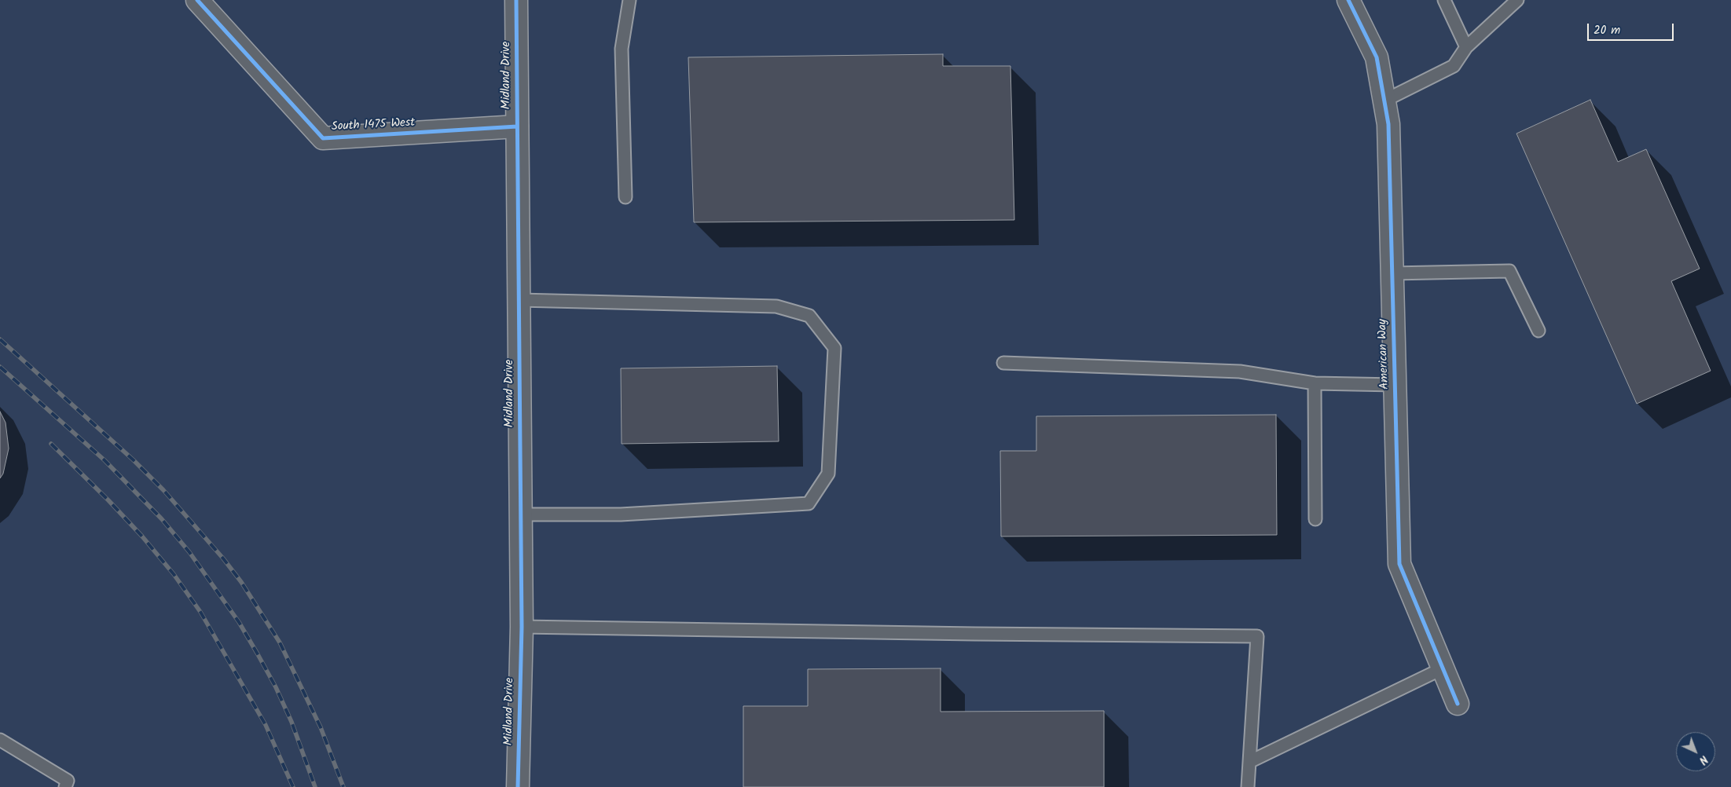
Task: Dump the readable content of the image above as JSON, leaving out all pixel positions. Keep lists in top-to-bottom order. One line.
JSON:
{"streets":{"street":["Midland Drive","South 1475 West","American Way"]},"crossings":[["Midland Drive","South 1475 West"]],"scale_bar":"20 m","north":"bottom right"}
